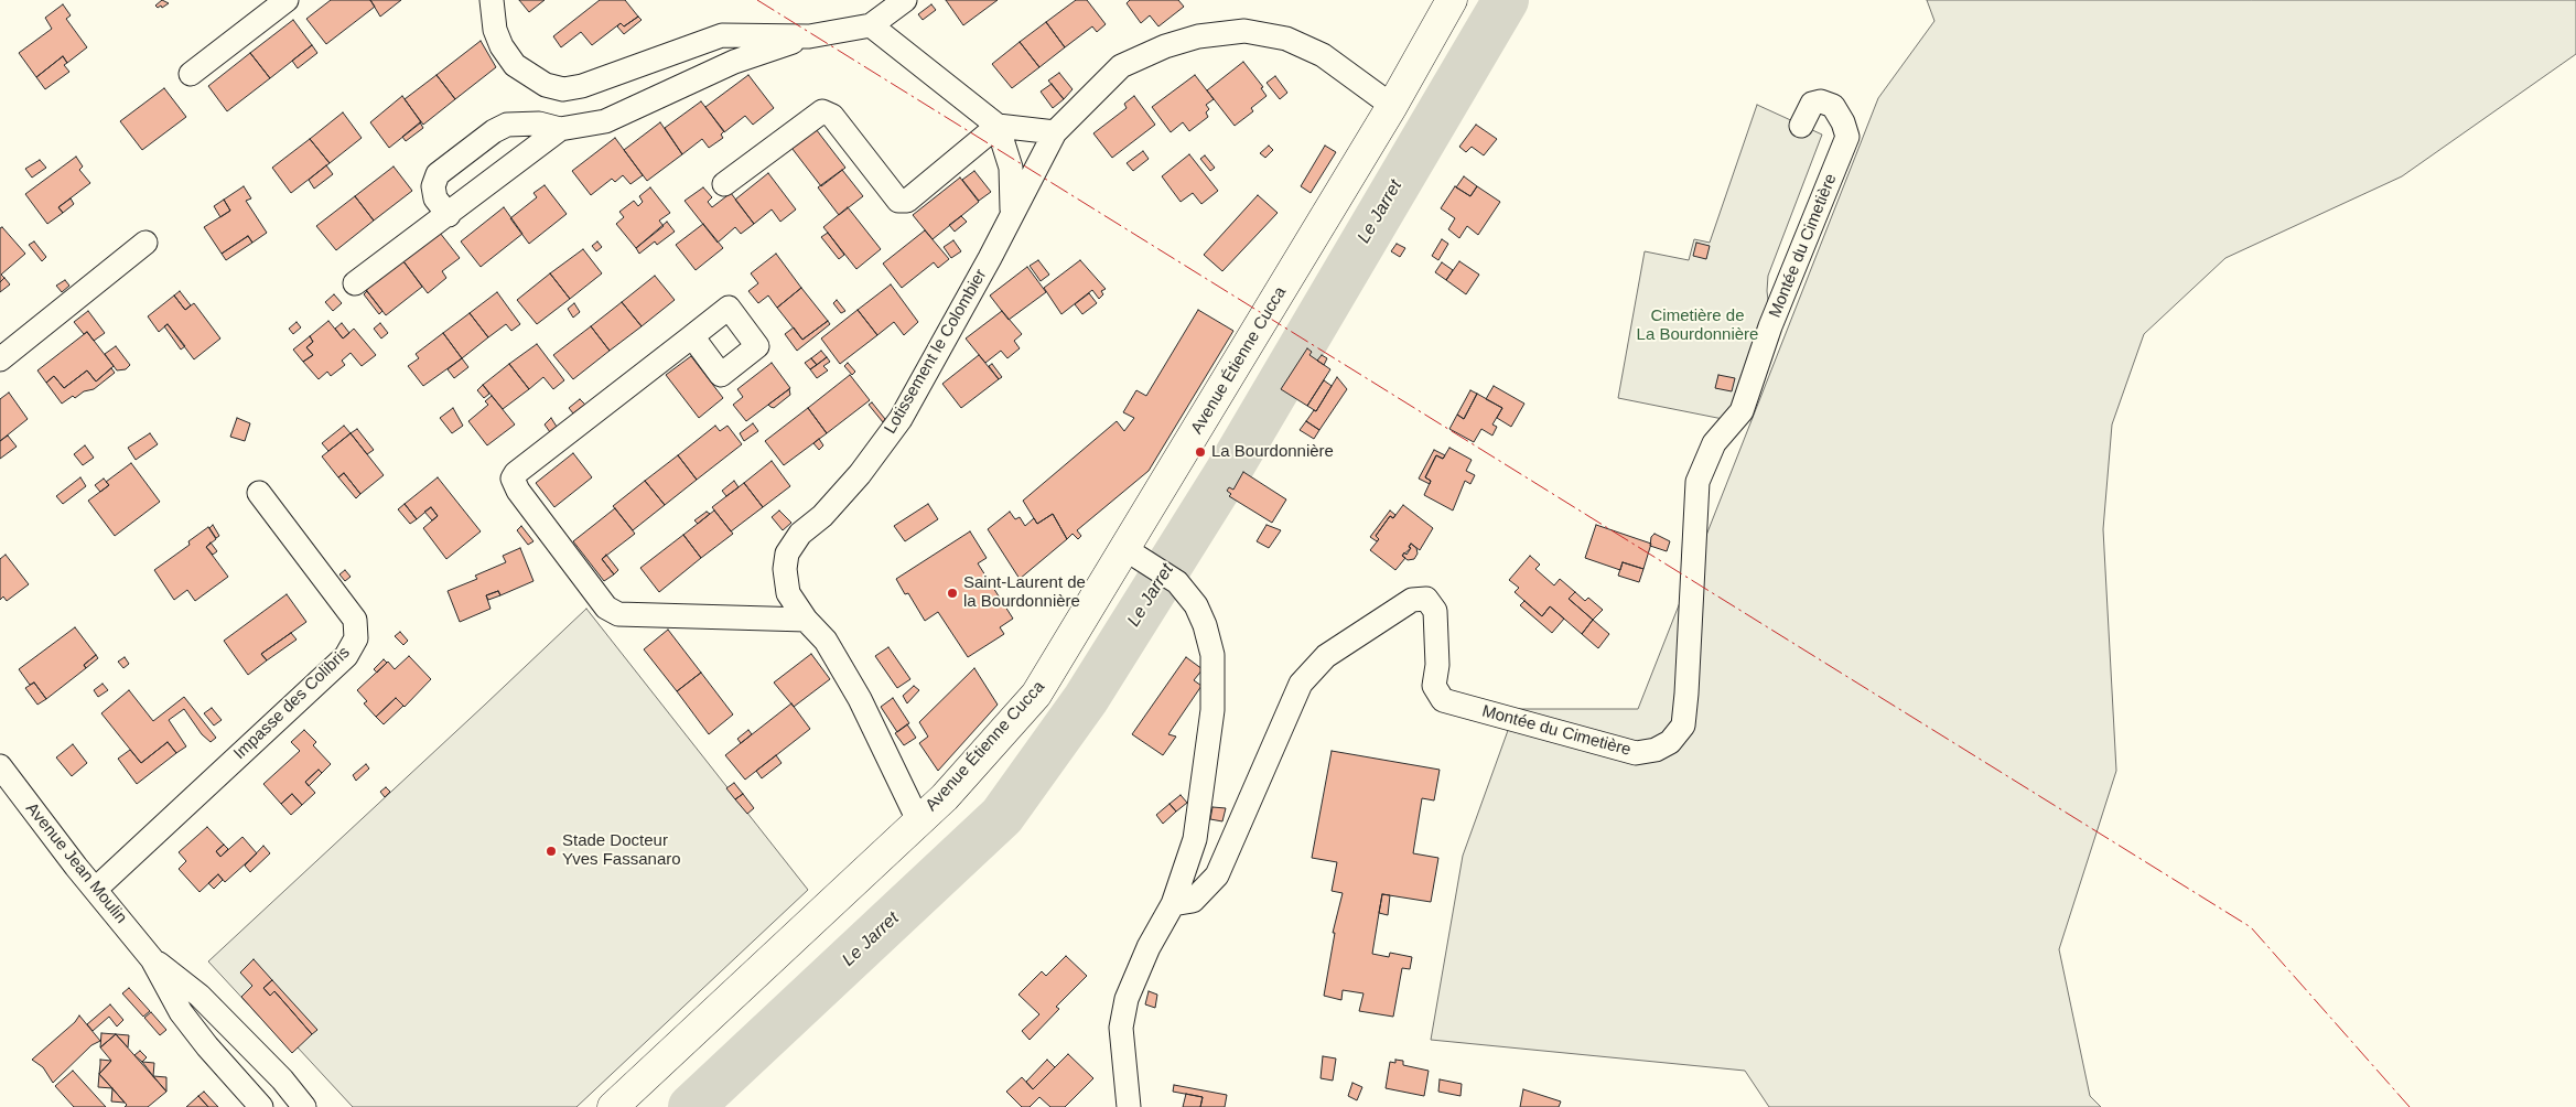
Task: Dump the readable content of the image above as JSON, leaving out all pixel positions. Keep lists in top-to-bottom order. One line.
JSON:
{"streets":{"main road":["Avenue Étienne Cucca"],"street":["Montée du Cimetière","Lotissement le Colombier","Impasse des Colibris","Avenue Jean Moulin"]},"crossings":[["Lotissement le Colombier","Avenue Étienne Cucca"],["Impasse des Colibris","Avenue Jean Moulin"]],"water":["Le Jarret"],"parks":["Cimetière de La Bourdonnière"],"places":["La Bourdonnière","Saint-Laurent de la Bourdonnière","Stade Docteur Yves Fassanaro"]}
